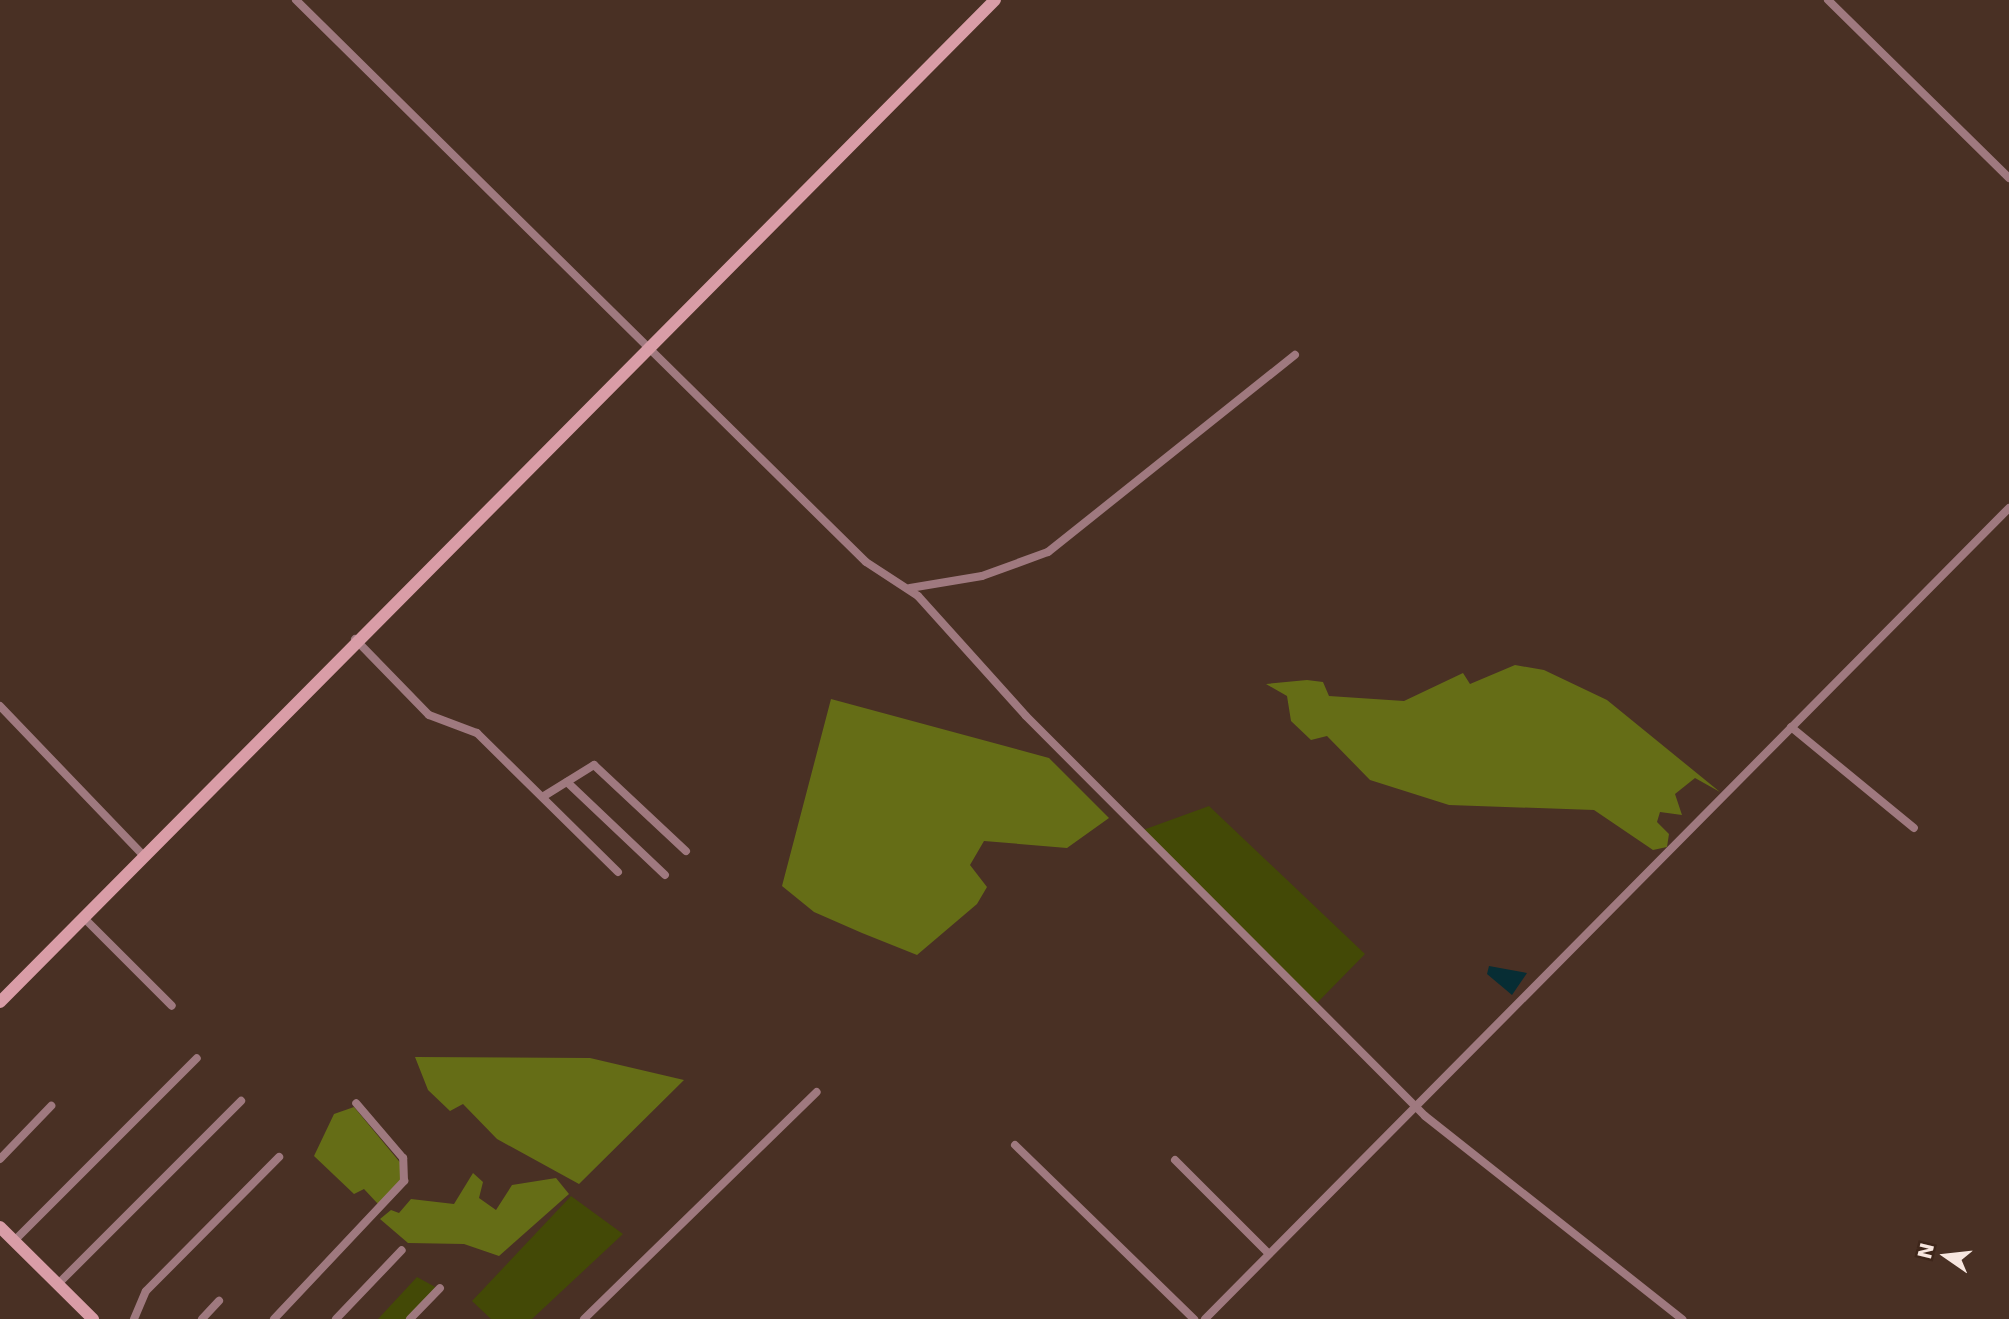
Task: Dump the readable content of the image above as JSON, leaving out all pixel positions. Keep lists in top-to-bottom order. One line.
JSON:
{"north":"left"}
